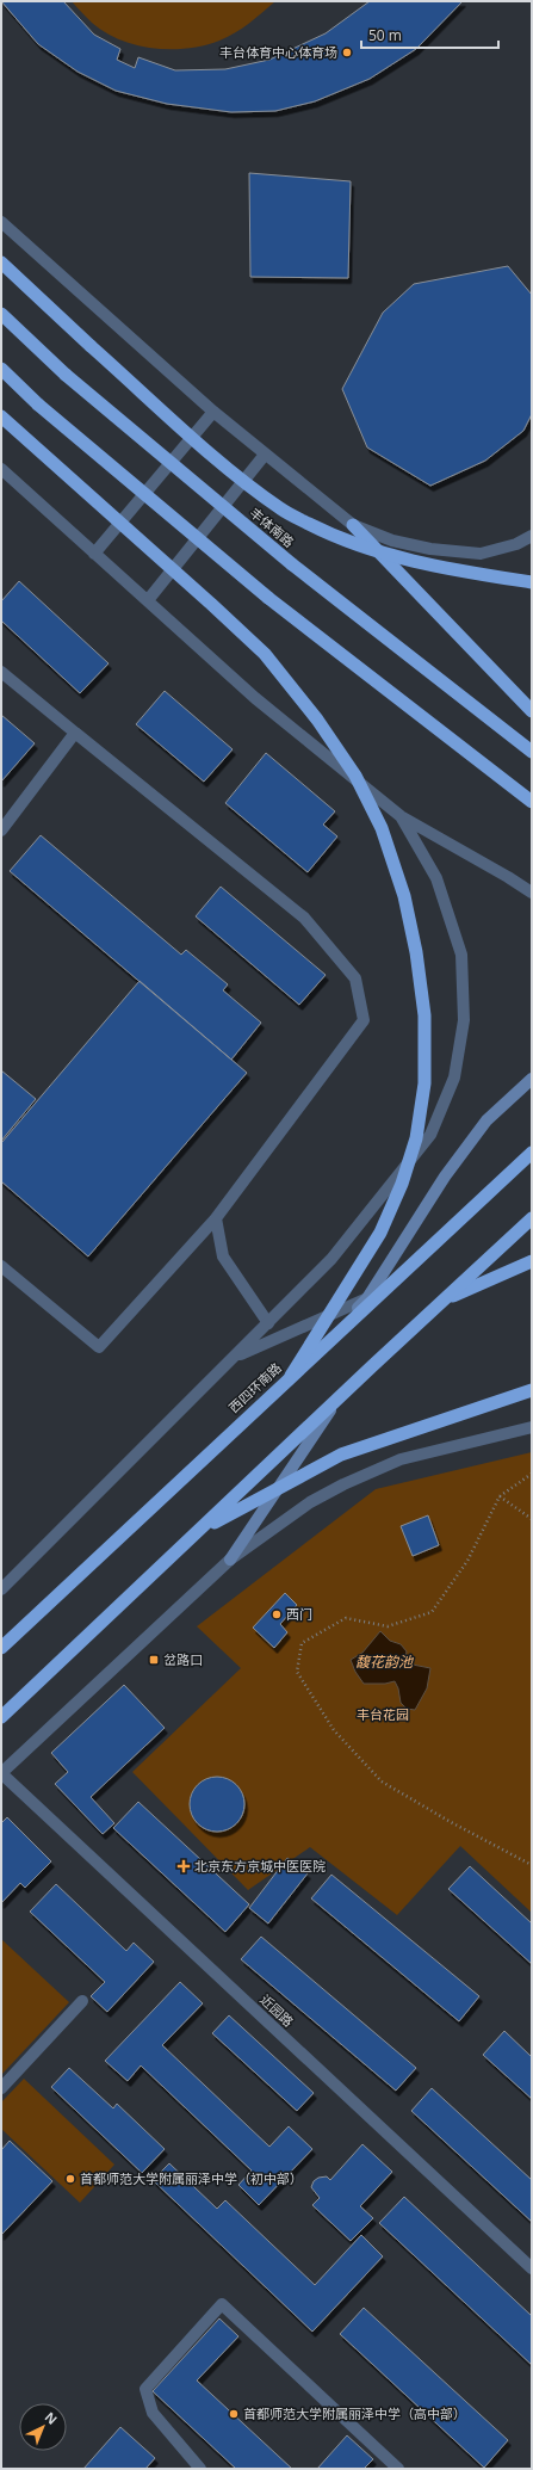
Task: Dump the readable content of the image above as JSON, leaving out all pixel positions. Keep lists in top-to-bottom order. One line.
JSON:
{"streets":{"highway":["丰体南路","西四环南路"],"street":["近园路"]},"water":["馥花韵池"],"parks":["丰台花园"],"places":{"other":["丰台体育中心体育场","西门","首都师范大学附属丽泽中学（初中部）","首都师范大学附属丽泽中学（高中部）"],"transit":["岔路口"],"health":["北京东方京城中医医院"]},"scale_bar":"50 m","north":"top right"}
